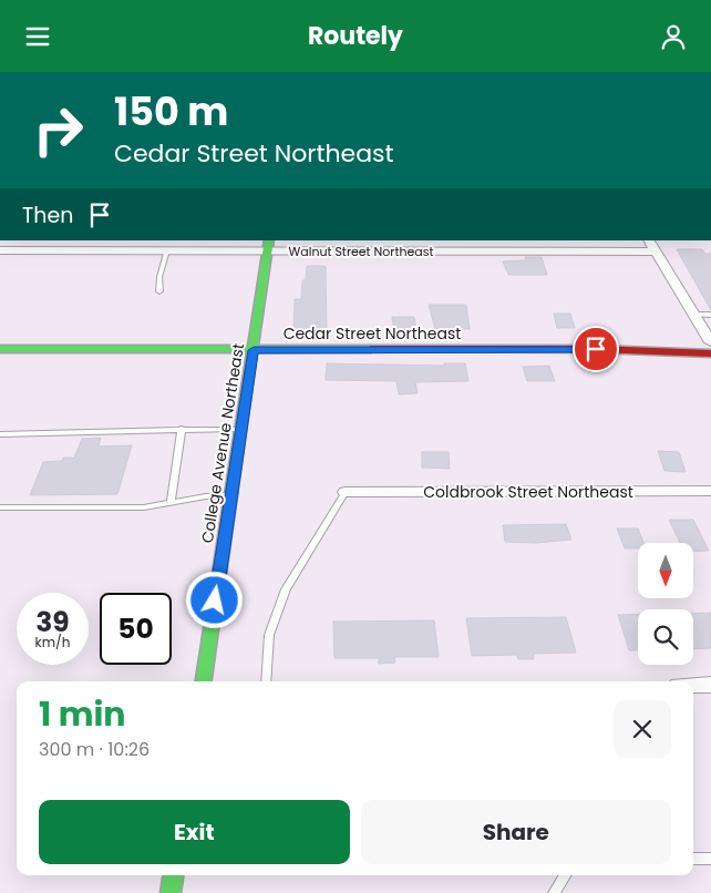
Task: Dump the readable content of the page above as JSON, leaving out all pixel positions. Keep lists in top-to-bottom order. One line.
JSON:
{"streets":{"street":["Walnut Street Northeast","Cedar Street Northeast","College Avenue Northeast","Coldbrook Street Northeast"]},"crossings":[["Walnut Street Northeast","College Avenue Northeast"],["Cedar Street Northeast","College Avenue Northeast"]],"north":"bottom","page":{"header":"Routely","turn":["150 m","Cedar Street Northeast"],"then":"Then","speed":"39 km/h","limit":"50","heading":["1 min","300 m · 10:26"],"buttons":["Exit","Share"]}}
